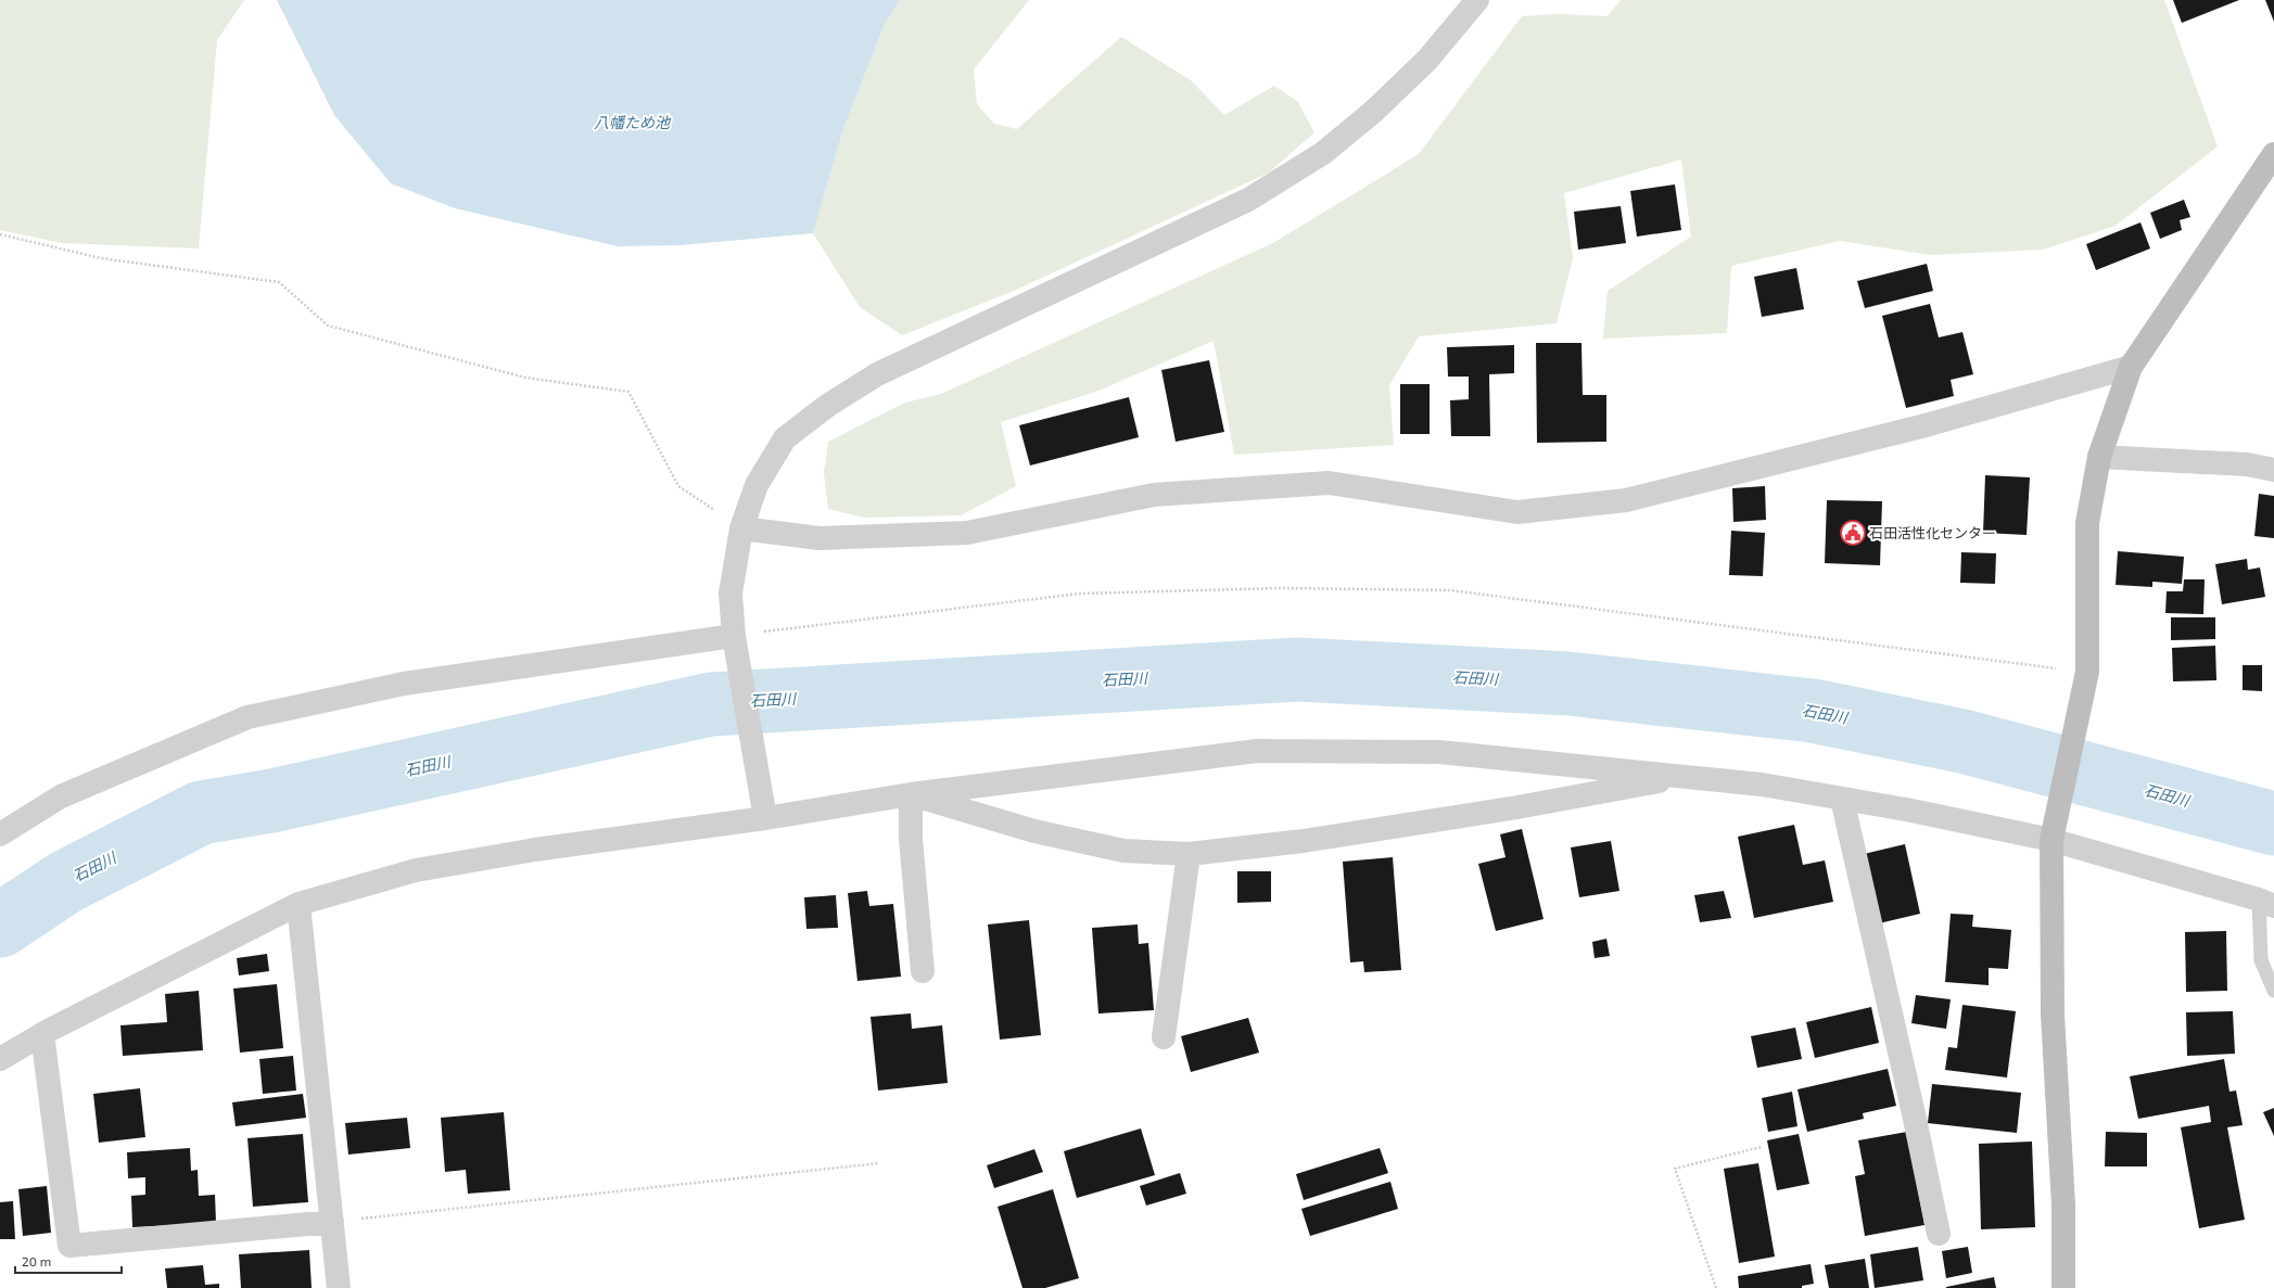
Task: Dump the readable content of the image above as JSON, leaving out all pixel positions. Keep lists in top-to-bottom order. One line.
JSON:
{"water":["八幡ため池","石田川"],"places":{"public building":["石田活性化センター"]},"scale_bar":"20 m"}
